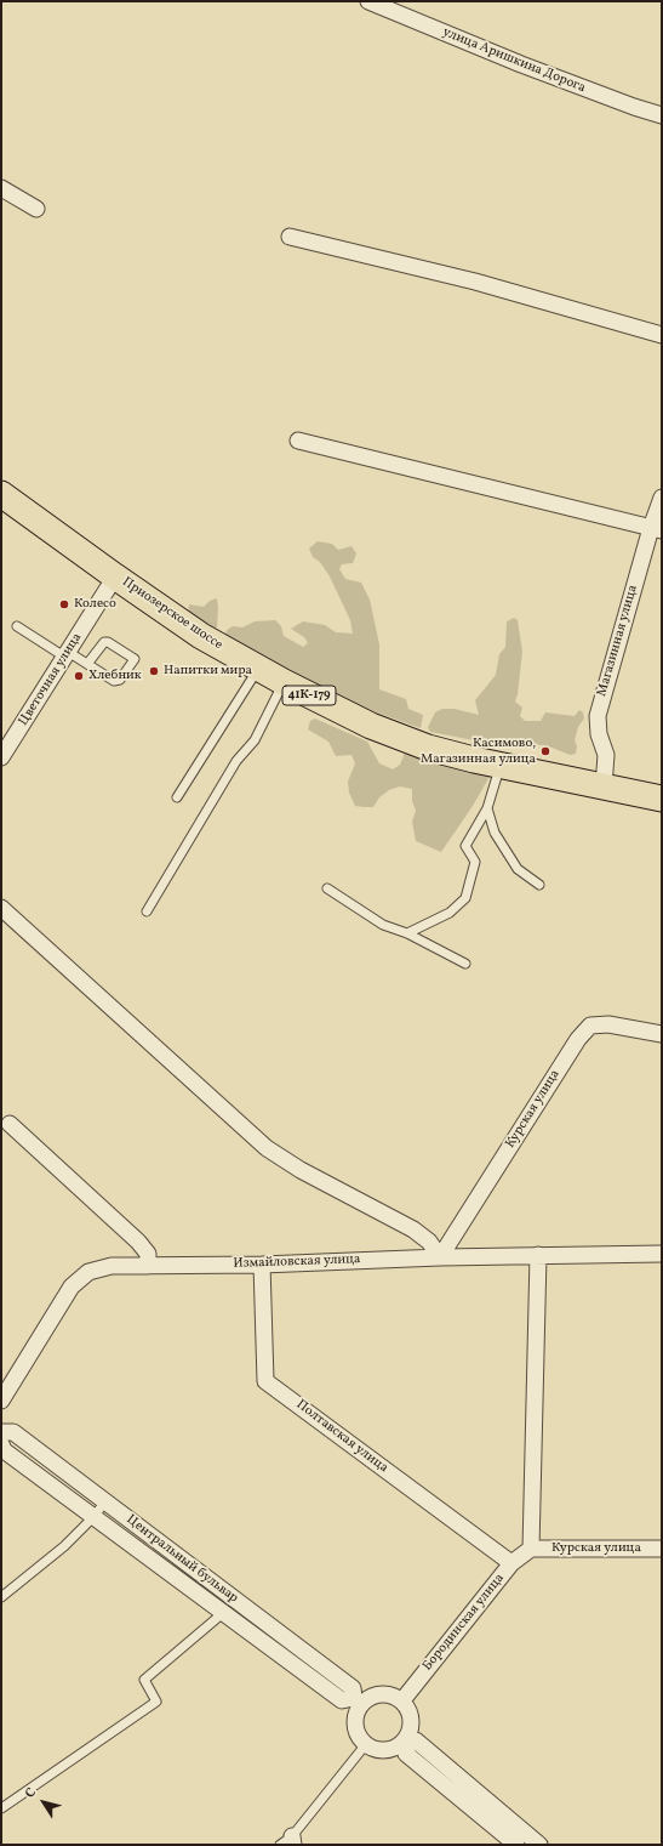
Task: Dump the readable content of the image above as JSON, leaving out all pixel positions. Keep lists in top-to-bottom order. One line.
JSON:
{"streets":{"main road":["Приозерское шоссе","41К-179"],"street":["улица Аришкина Дорога","Магазинная улица","Цветочная улица","Курская улица","Измайловская улица","Полтавская улица","Центральный бульвар","Бородинская улица"]},"crossings":[["Приозерское шоссе","Магазинная улица"],["Приозерское шоссе","Цветочная улица"],["Курская улица","Измайловская улица"],["Курская улица","Бородинская улица"],["Измайловская улица","Полтавская улица"],["Полтавская улица","Бородинская улица"],["Центральный бульвар","Бородинская улица"]],"places":["Колесо","Напитки мира","Хлебник","Касимово, Магазинная улица"],"north":"top left"}
